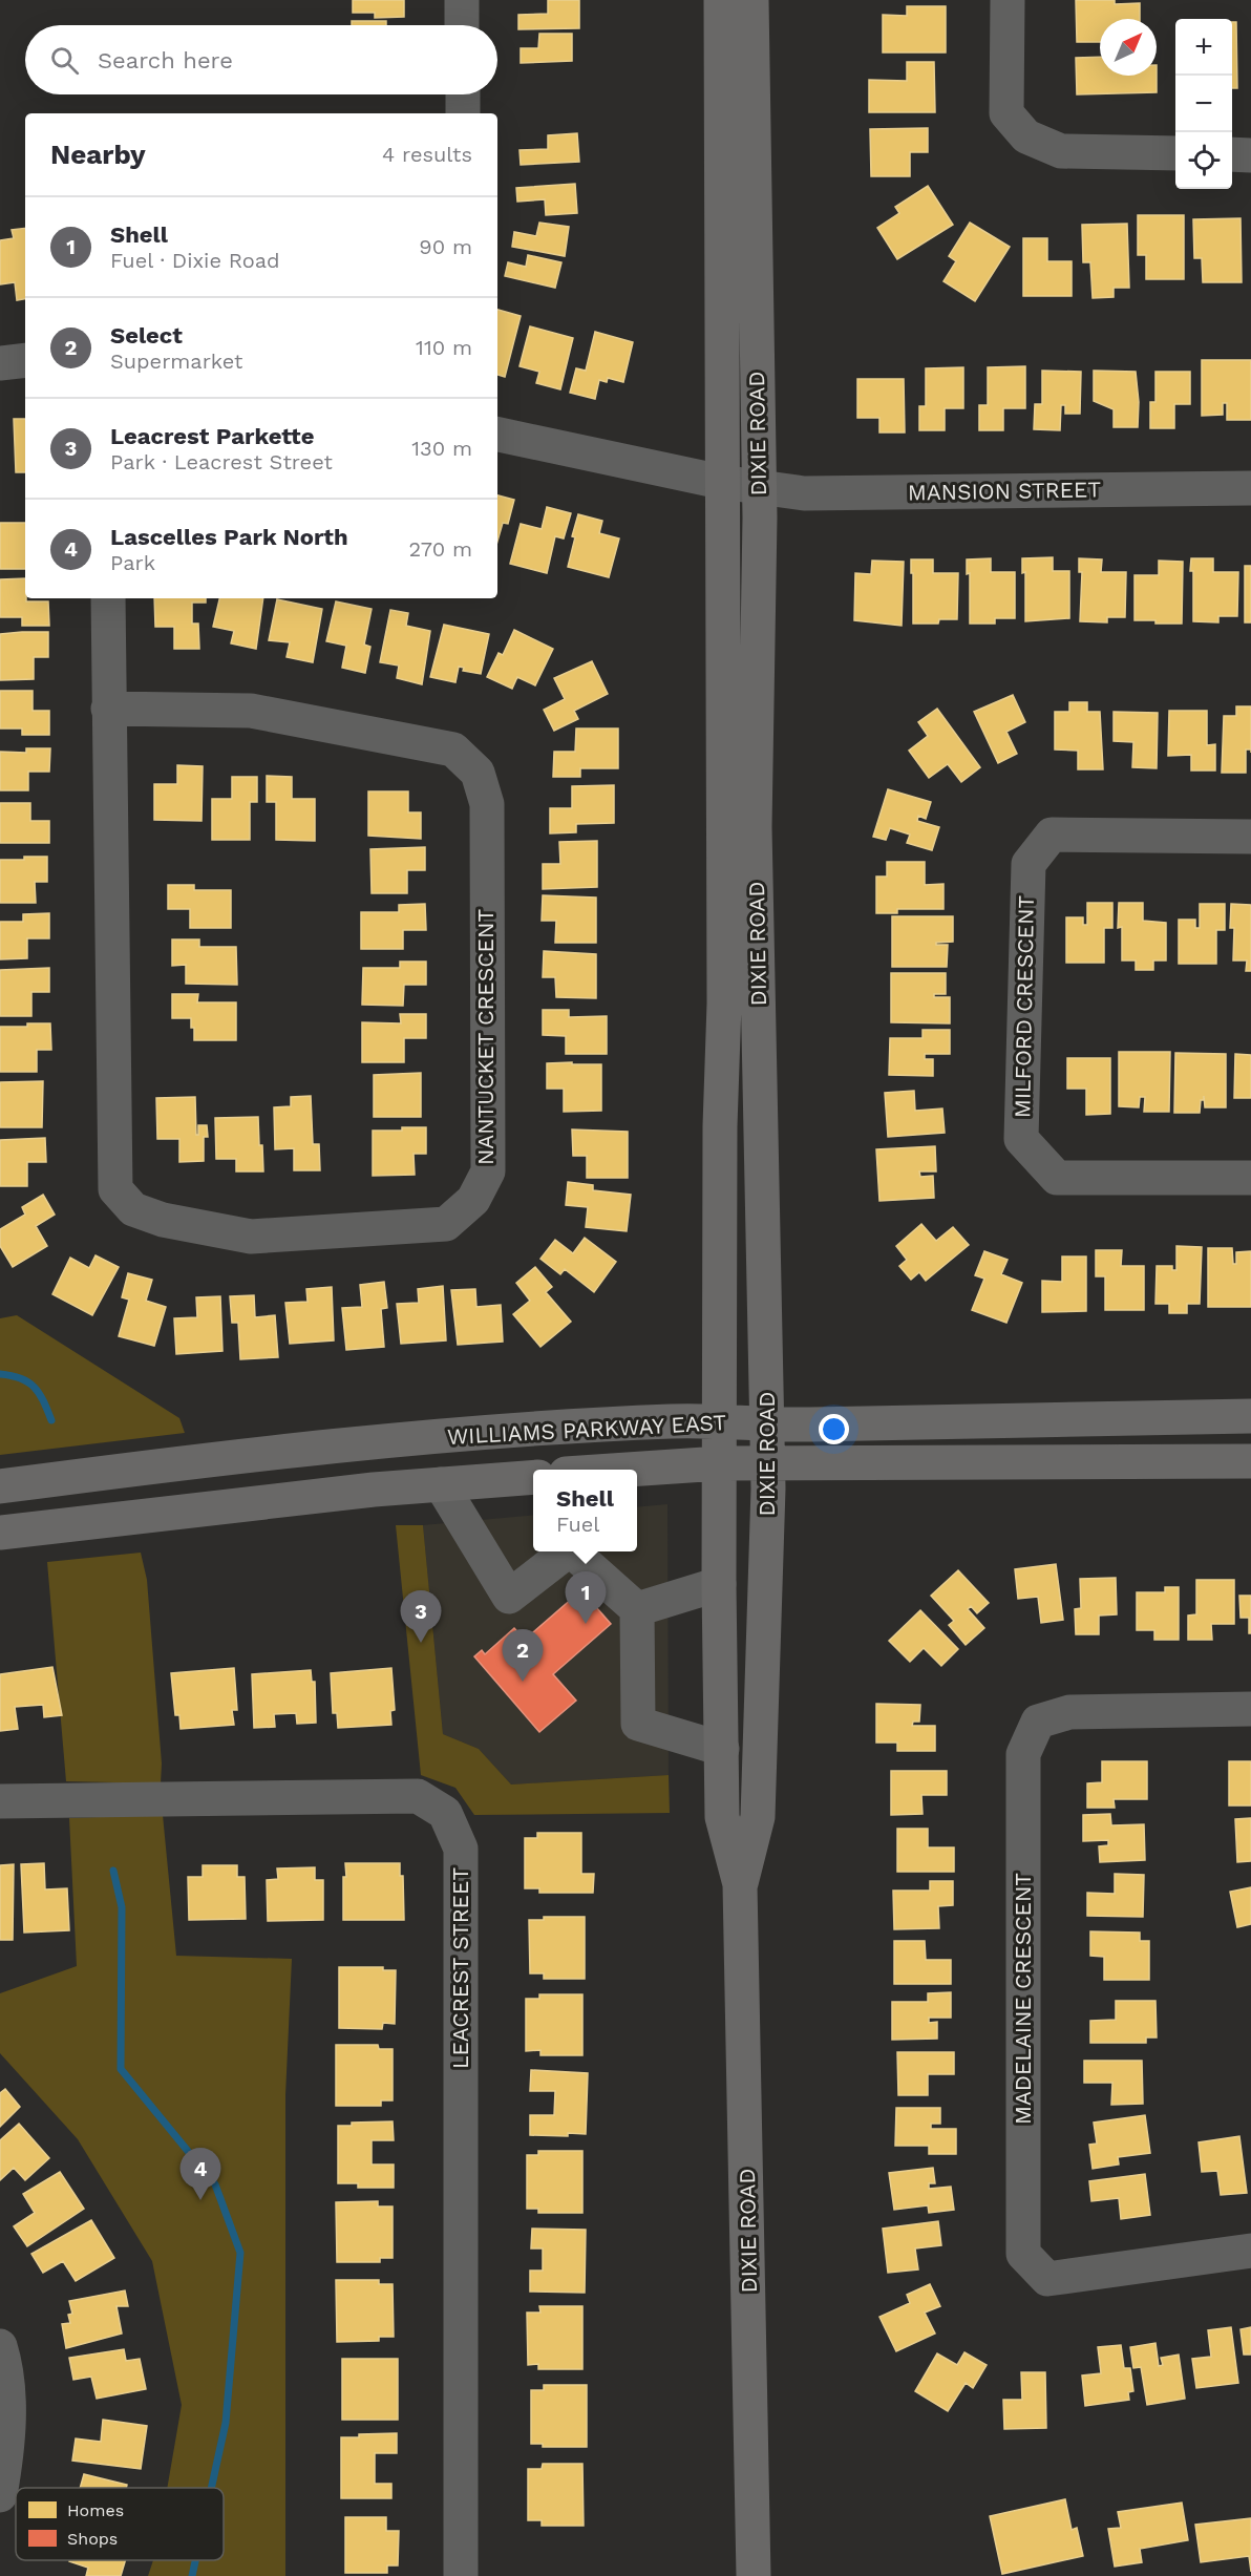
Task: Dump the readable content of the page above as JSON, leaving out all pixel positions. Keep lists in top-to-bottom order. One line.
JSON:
{"streets":{"main road":["DIXIE ROAD","WILLIAMS PARKWAY EAST"],"street":["MANSION STREET","MILFORD CRESCENT","NANTUCKET CRESCENT","LEACREST STREET","MADELAINE CRESCENT"]},"crossings":[["DIXIE ROAD","MANSION STREET"],["DIXIE ROAD","WILLIAMS PARKWAY EAST"]],"legend":["Homes","Shops"],"north":"top right","page":{"map_buttons":["+","−"],"search":"Search here","heading":["Nearby","4 results"],"list":[{"mark":"1","name":"Shell","note":"Fuel · Dixie Road","value":"90 m"},{"mark":"2","name":"Select","note":"Supermarket","value":"110 m"},{"mark":"3","name":"Leacrest Parkette","note":"Park · Leacrest Street","value":"130 m"},{"mark":"4","name":"Lascelles Park North","note":"Park","value":"270 m"}],"popup":["Shell","Fuel"],"pins":["1","3","2","4"]}}
